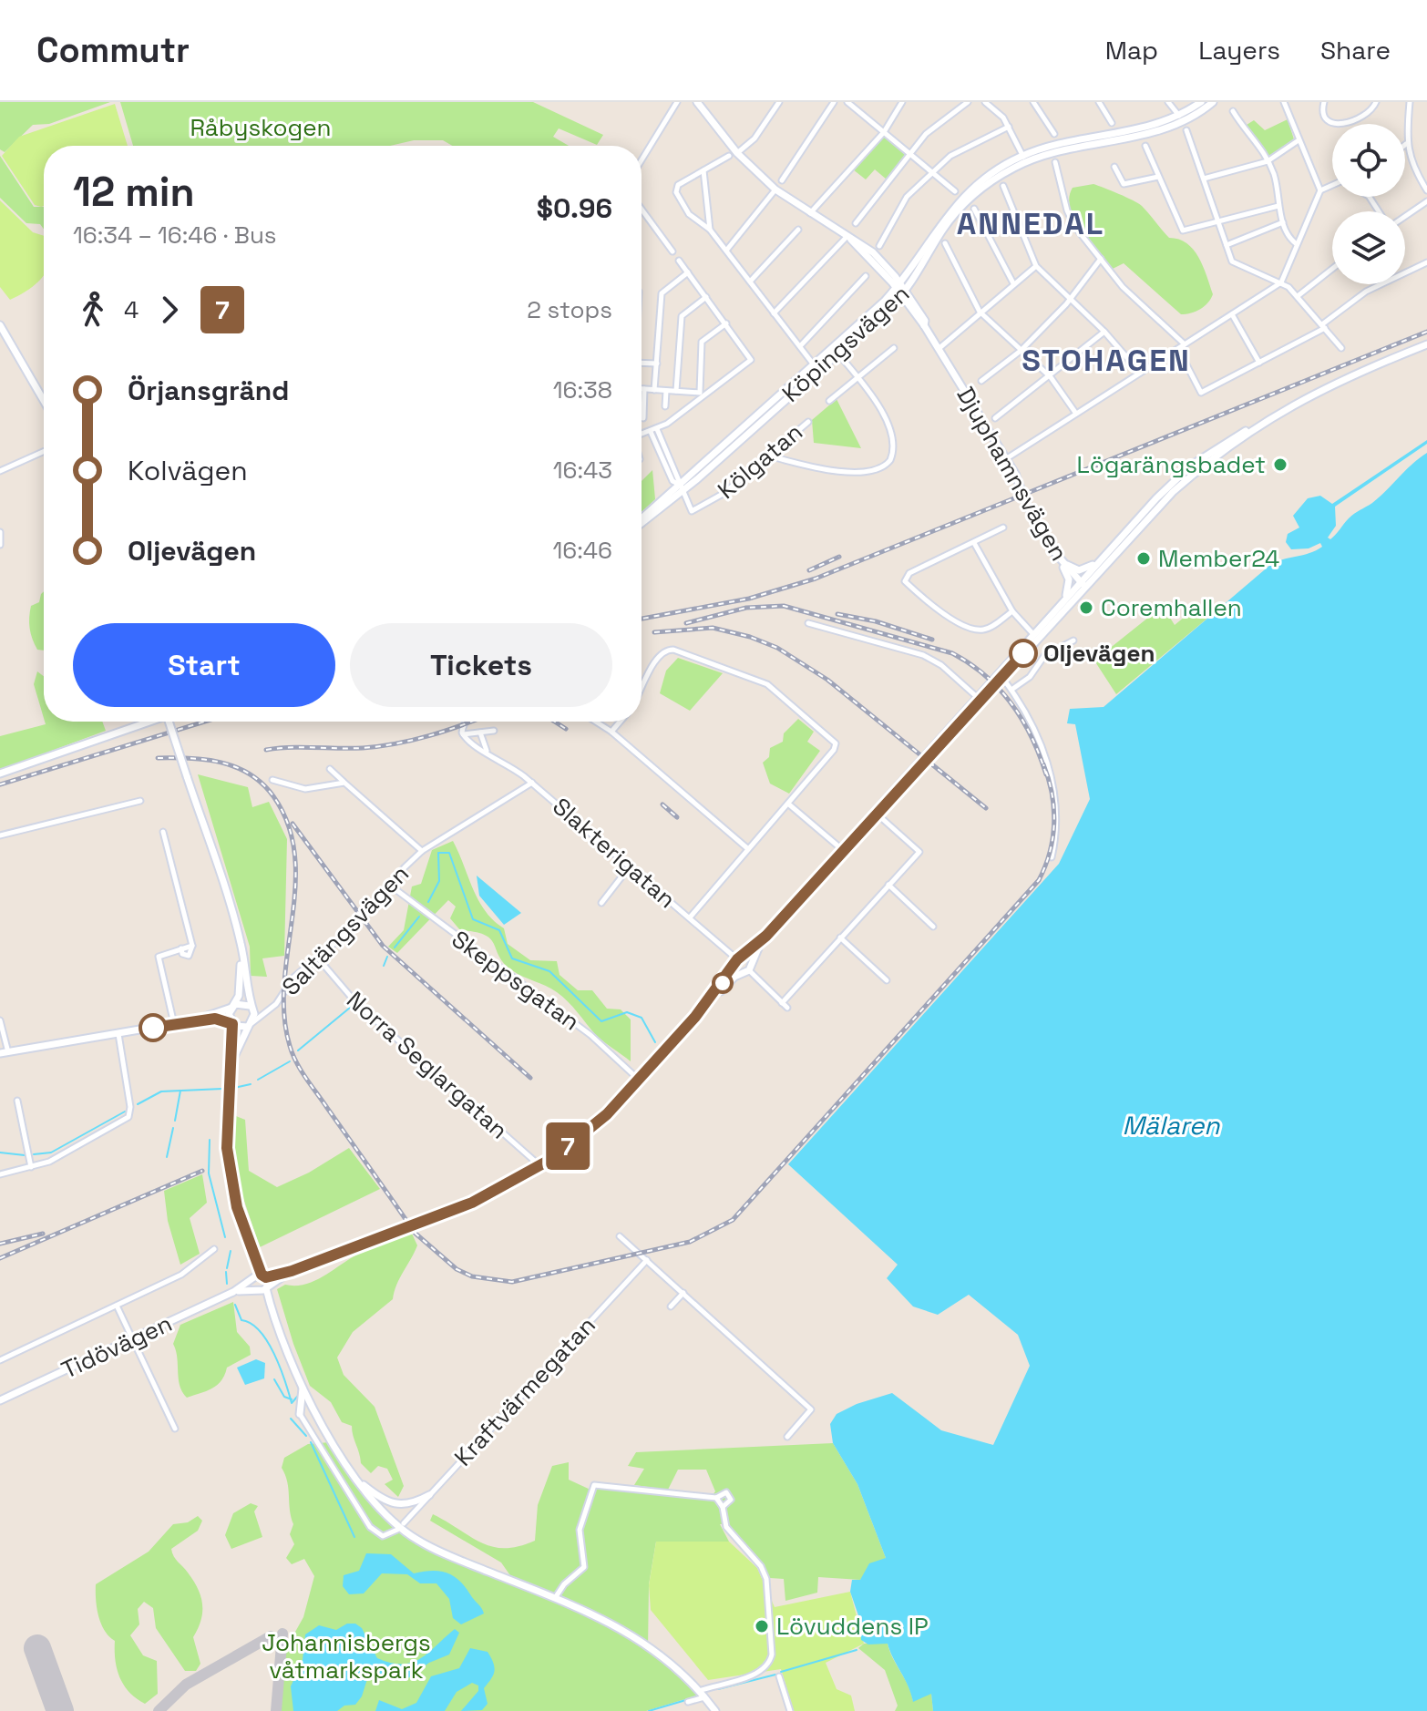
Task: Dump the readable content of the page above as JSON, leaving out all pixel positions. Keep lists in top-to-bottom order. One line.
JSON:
{"streets":{"main road":["Köpingsvägen","Djuphamnsvägen","Tidövägen"],"street":["Kölgatan","Slakterigatan","Saltängsvägen","Skeppsgatan","Norra Seglargatan","Kraftvärmegatan"]},"crossings":[["Köpingsvägen","Kölgatan"],["Köpingsvägen","Djuphamnsvägen"],["Slakterigatan","Saltängsvägen"],["Saltängsvägen","Skeppsgatan"],["Saltängsvägen","Norra Seglargatan"]],"districts":["ANNEDAL","STOHAGEN"],"water":["Mälaren"],"parks":["Råbyskogen","Johannisbergs våtmarkspark"],"places":["Lögarängsbadet","Member24","Coremhallen","Oljevägen","Lövuddens IP"],"lines":["bus line 7"],"page":{"header":"Commutr","nav":["Map","Layers","Share"],"on_map":"7","heading":["12 min","16:34 – 16:46 · Bus","$0.96"],"legs":["4","7","2 stops"],"list":[{"name":"Örjansgränd","value":"16:38"},{"name":"Kolvägen","value":"16:43"},{"name":"Oljevägen","value":"16:46"}],"buttons":["Start","Tickets"]}}
